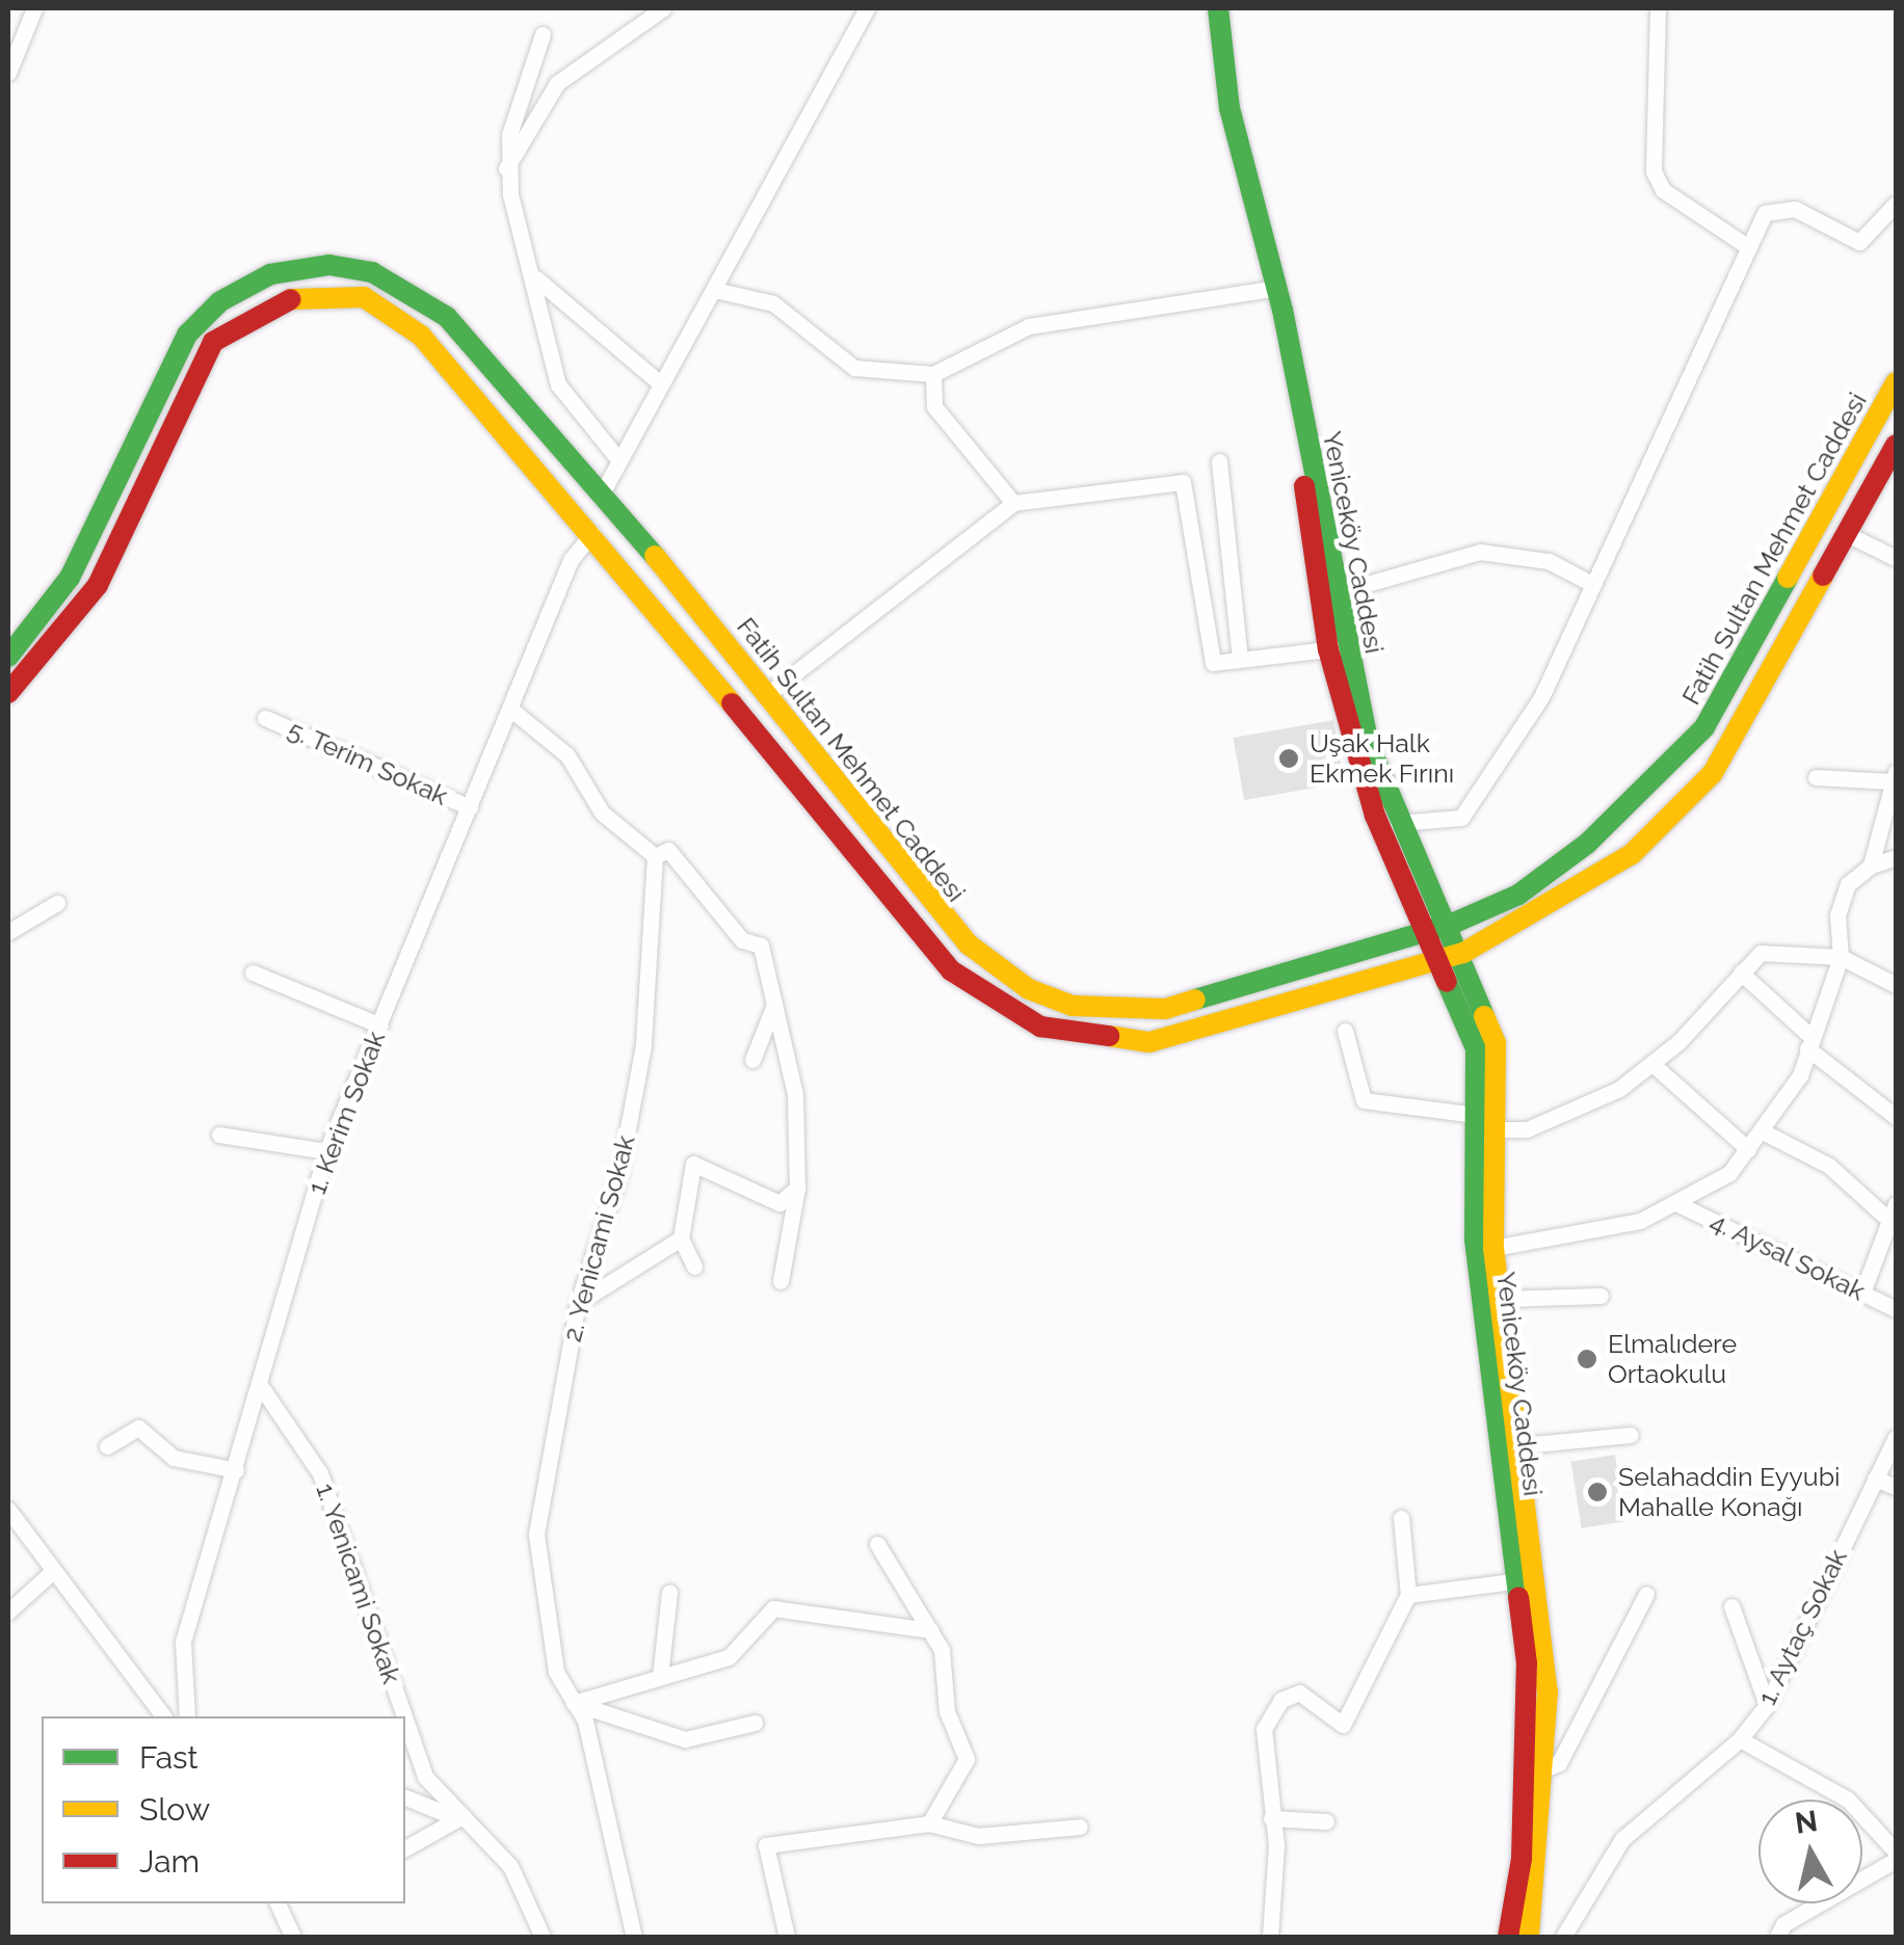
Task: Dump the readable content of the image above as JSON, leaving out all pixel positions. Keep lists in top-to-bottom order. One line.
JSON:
{"streets":{"main road":["Yeniceköy Caddesi","Fatih Sultan Mehmet Caddesi"],"street":["5. Terim Sokak","1. Kerim Sokak","2. Yenicami Sokak","4. Aysal Sokak","1. Yenicami Sokak","1. Aytaç Sokak"]},"crossings":[["Yeniceköy Caddesi","Fatih Sultan Mehmet Caddesi"],["Fatih Sultan Mehmet Caddesi","1. Kerim Sokak"],["5. Terim Sokak","1. Kerim Sokak"],["1. Kerim Sokak","1. Yenicami Sokak"]],"places":["Uşak Halk Ekmek Fırını","Elmalıdere Ortaokulu","Selahaddin Eyyubi Mahalle Konağı"],"legend":["Fast","Slow","Jam"],"north":"top"}
